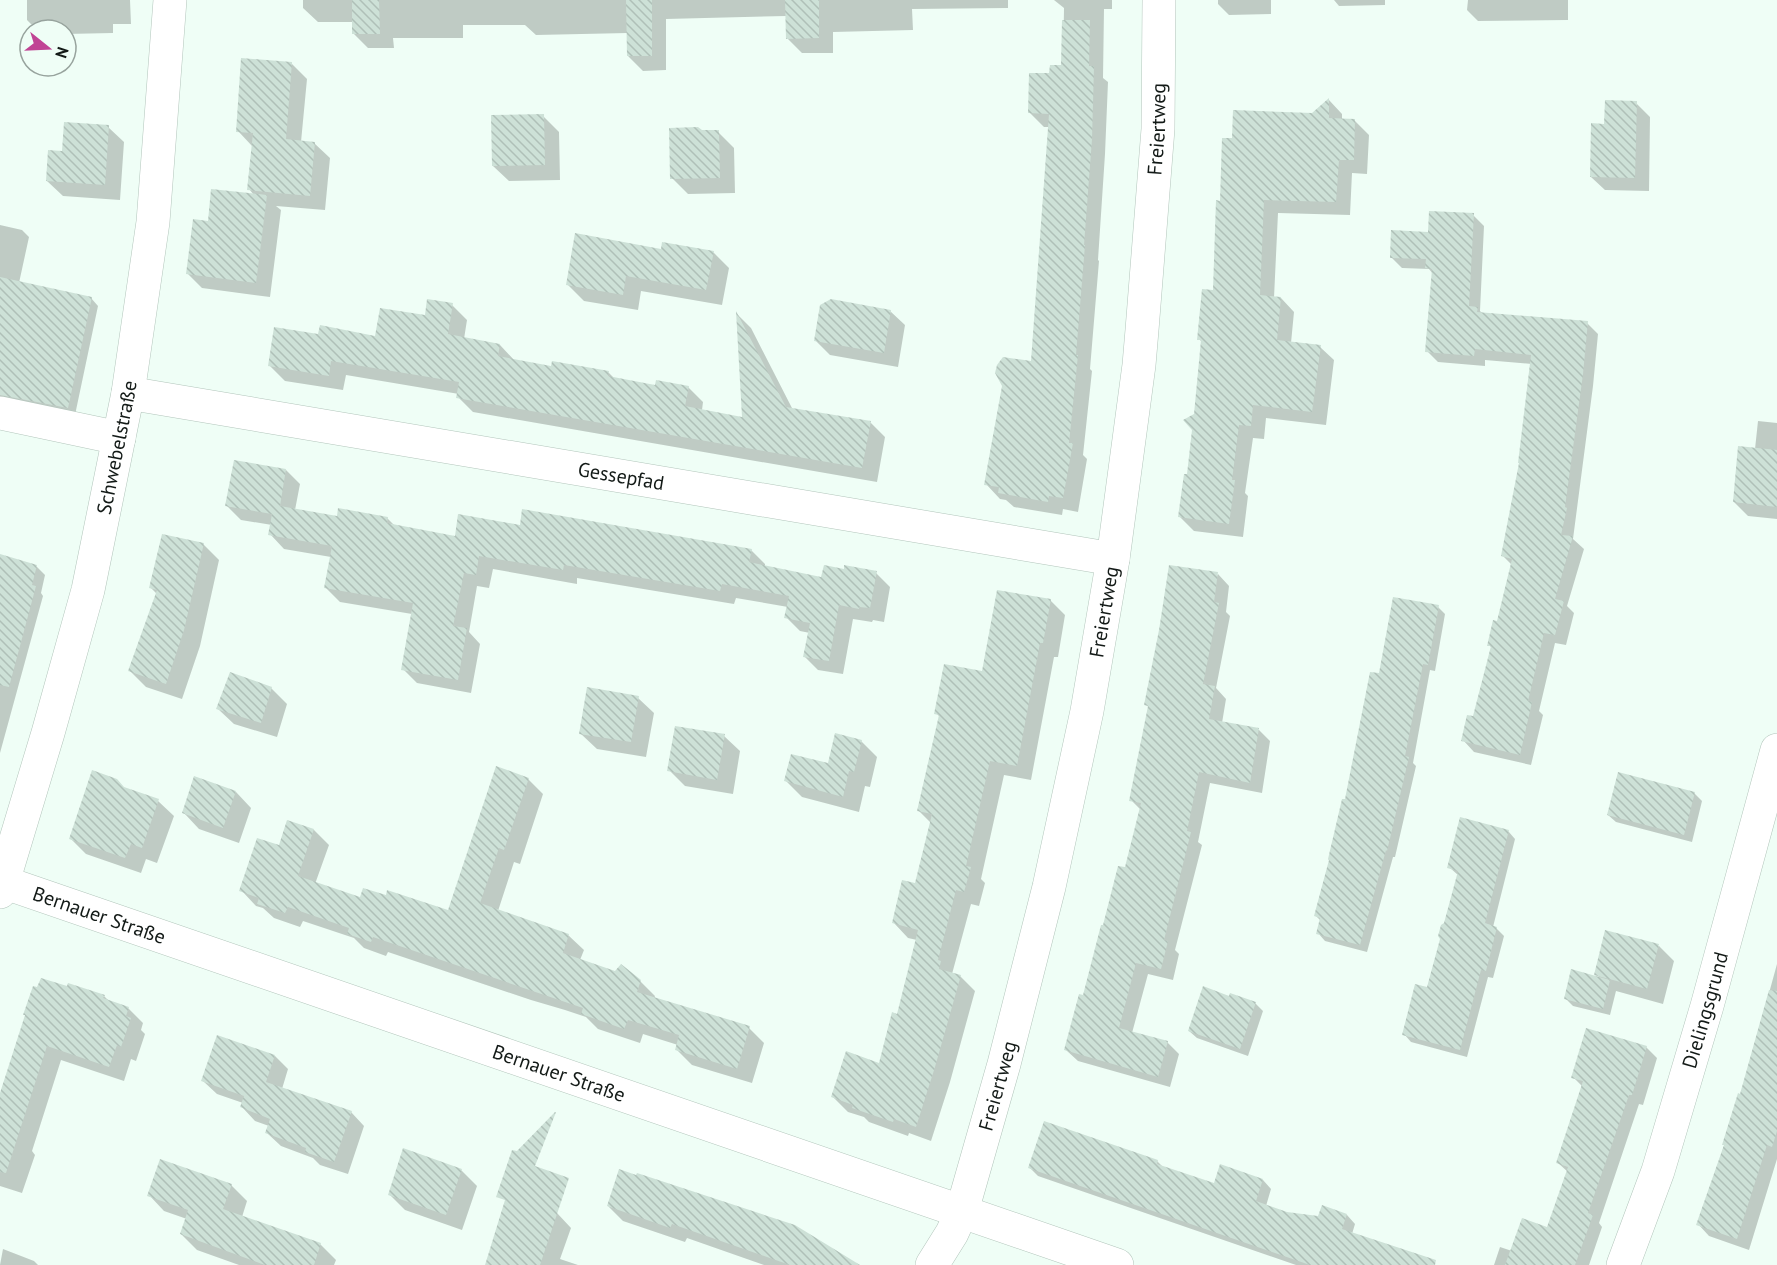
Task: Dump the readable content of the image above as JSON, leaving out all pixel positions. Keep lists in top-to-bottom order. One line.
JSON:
{"streets":{"street":["Freiertweg","Schwebelstraße","Gessepfad","Bernauer Straße","Dielingsgrund"]},"crossings":[["Freiertweg","Gessepfad"],["Freiertweg","Bernauer Straße"],["Schwebelstraße","Gessepfad"],["Schwebelstraße","Bernauer Straße"]],"north":"right"}
